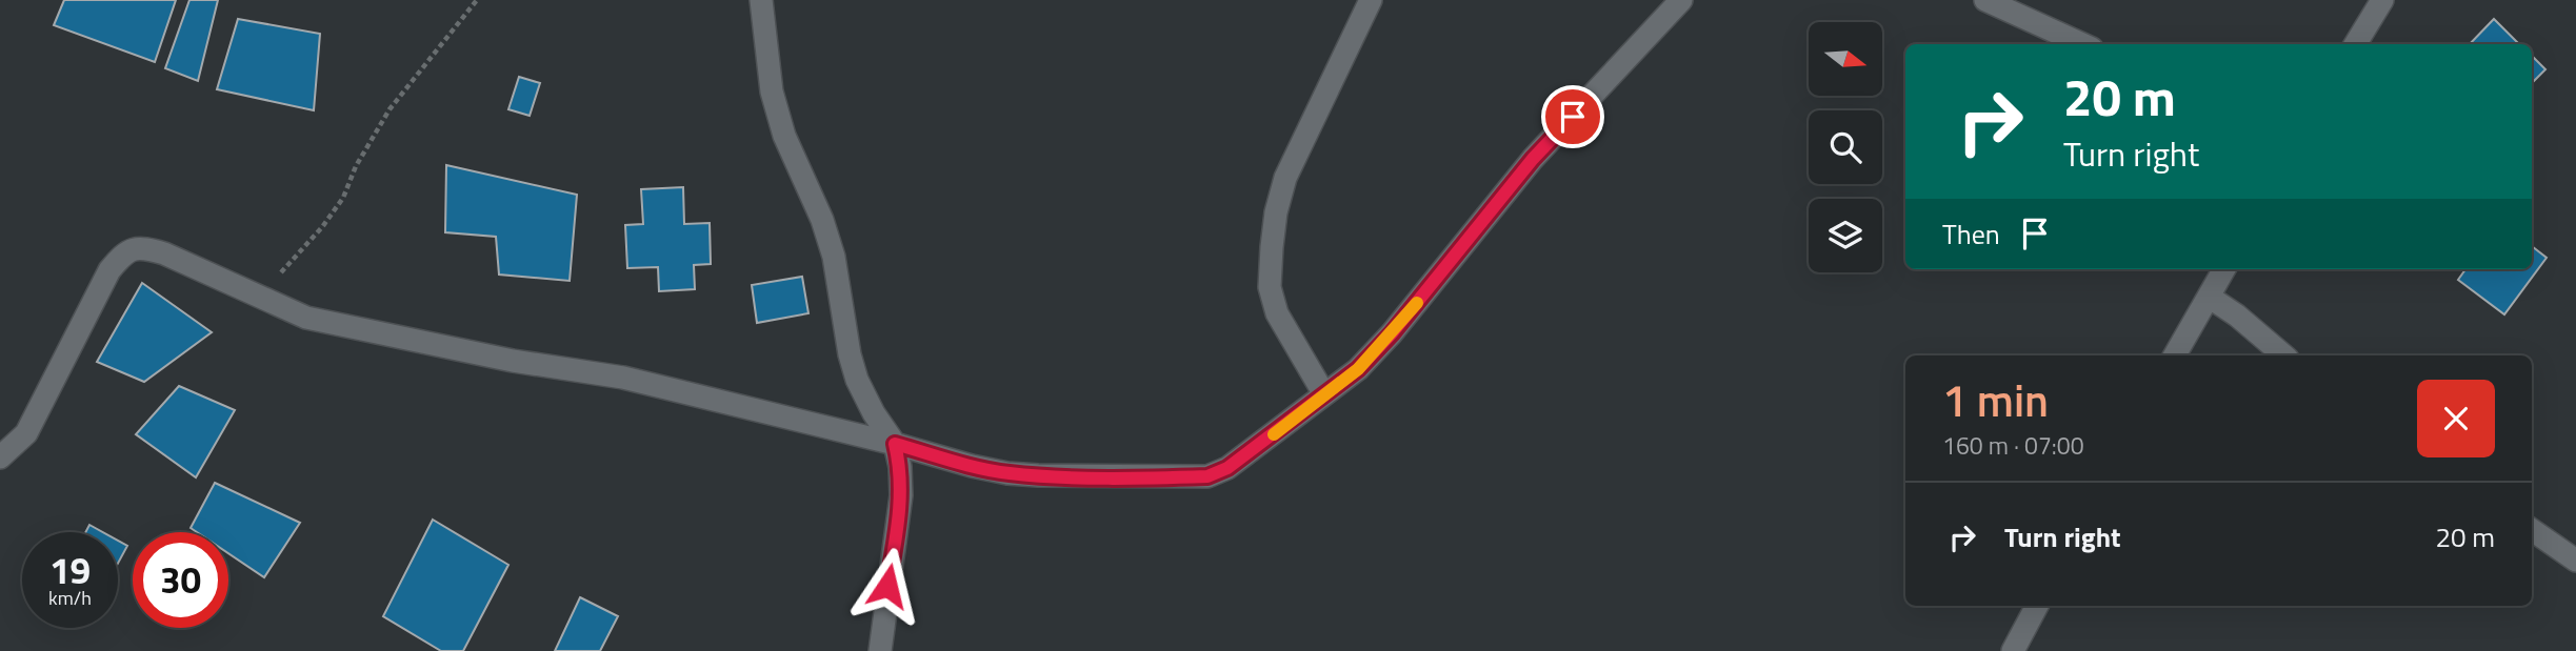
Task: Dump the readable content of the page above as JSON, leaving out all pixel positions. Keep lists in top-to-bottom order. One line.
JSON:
{"north":"right","page":{"turn":["20 m","Turn right"],"then":"Then","heading":["1 min","160 m · 07:00"],"list":[{"name":"Turn right","value":"20 m"}],"speed":"19 km/h","limit":"30"}}
